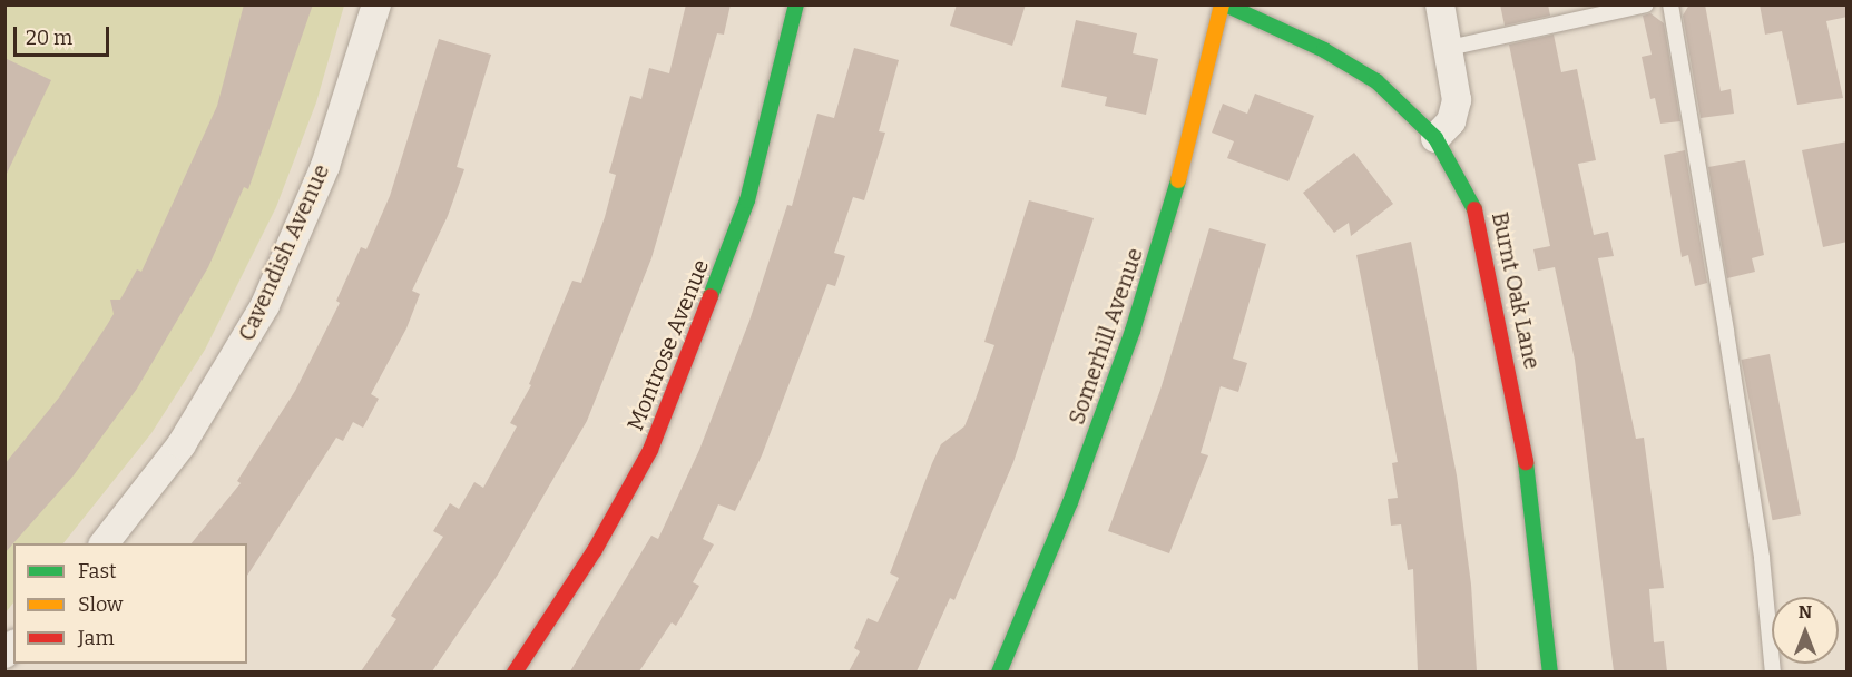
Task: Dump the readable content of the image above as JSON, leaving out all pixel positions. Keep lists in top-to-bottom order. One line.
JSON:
{"streets":{"street":["Cavendish Avenue","Burnt Oak Lane","Somerhill Avenue","Montrose Avenue"]},"crossings":[["Burnt Oak Lane","Somerhill Avenue"]],"legend":["Fast","Slow","Jam"],"scale_bar":"20 m","north":"top"}
